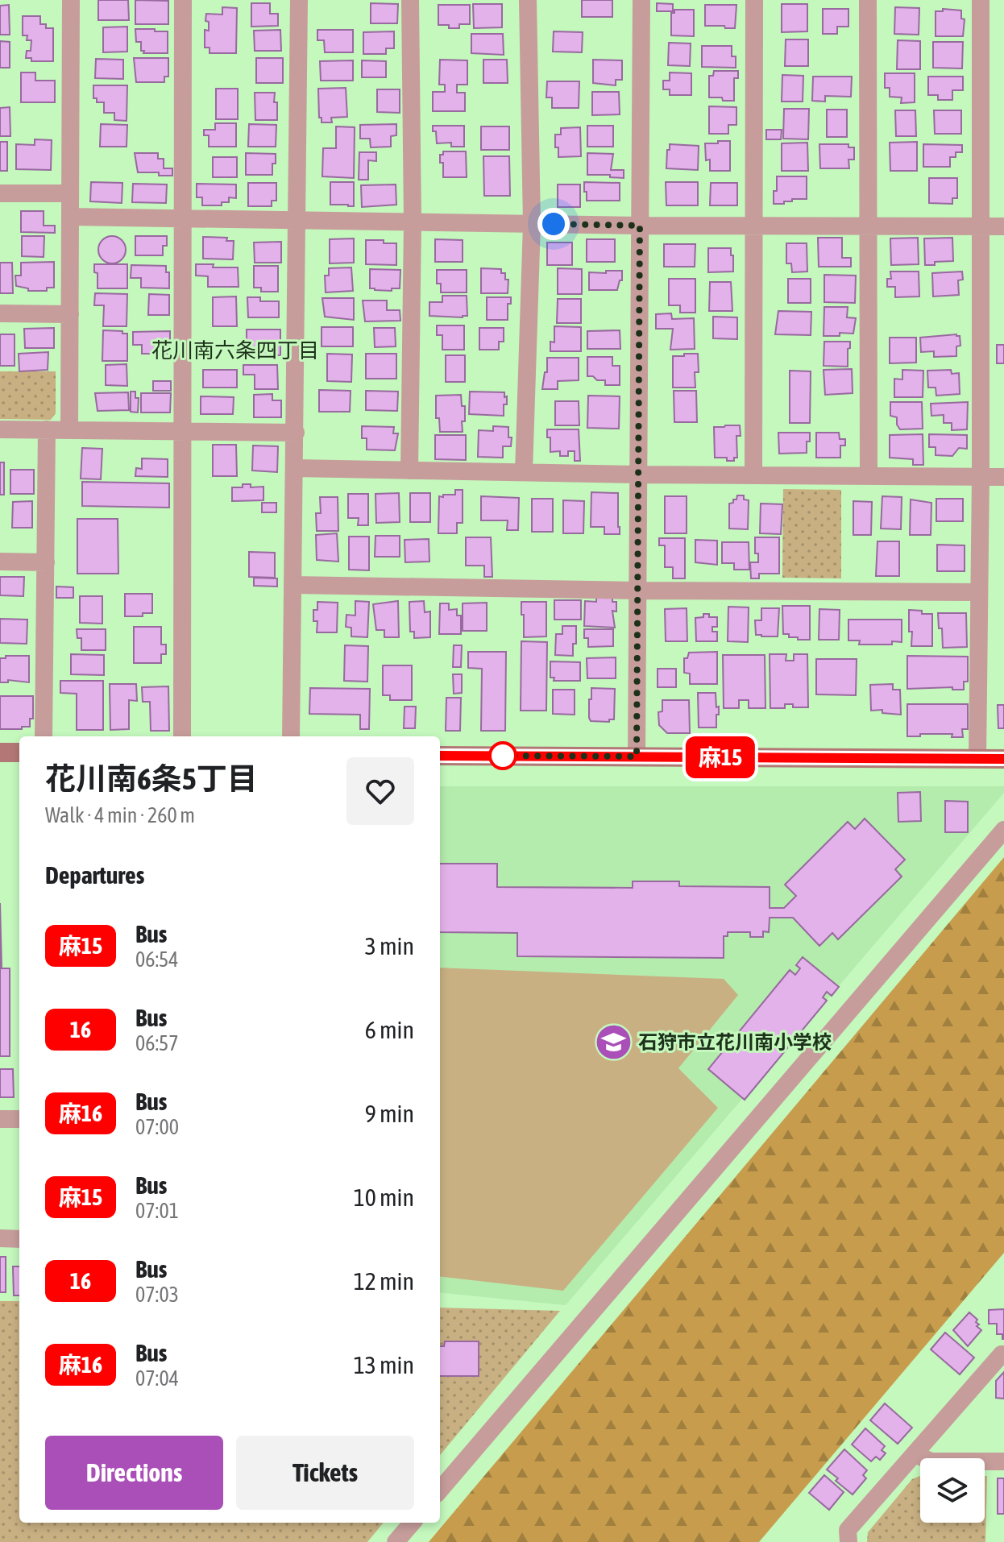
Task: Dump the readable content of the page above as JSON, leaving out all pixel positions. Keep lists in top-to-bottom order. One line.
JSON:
{"districts":["花川南六条四丁目"],"places":{"school or university":["石狩市立花川南小学校"]},"lines":["bus line 麻15"],"page":{"on_map":"麻15","heading":[["花川南6条5丁目","Walk · 4 min · 260 m"],"Departures"],"list":[{"mark":"麻15","name":"Bus","note":"06:54","value":"3 min"},{"mark":"16","name":"Bus","note":"06:57","value":"6 min"},{"mark":"麻16","name":"Bus","note":"07:00","value":"9 min"},{"mark":"麻15","name":"Bus","note":"07:01","value":"10 min"},{"mark":"16","name":"Bus","note":"07:03","value":"12 min"},{"mark":"麻16","name":"Bus","note":"07:04","value":"13 min"}],"buttons":["Directions","Tickets"]}}
